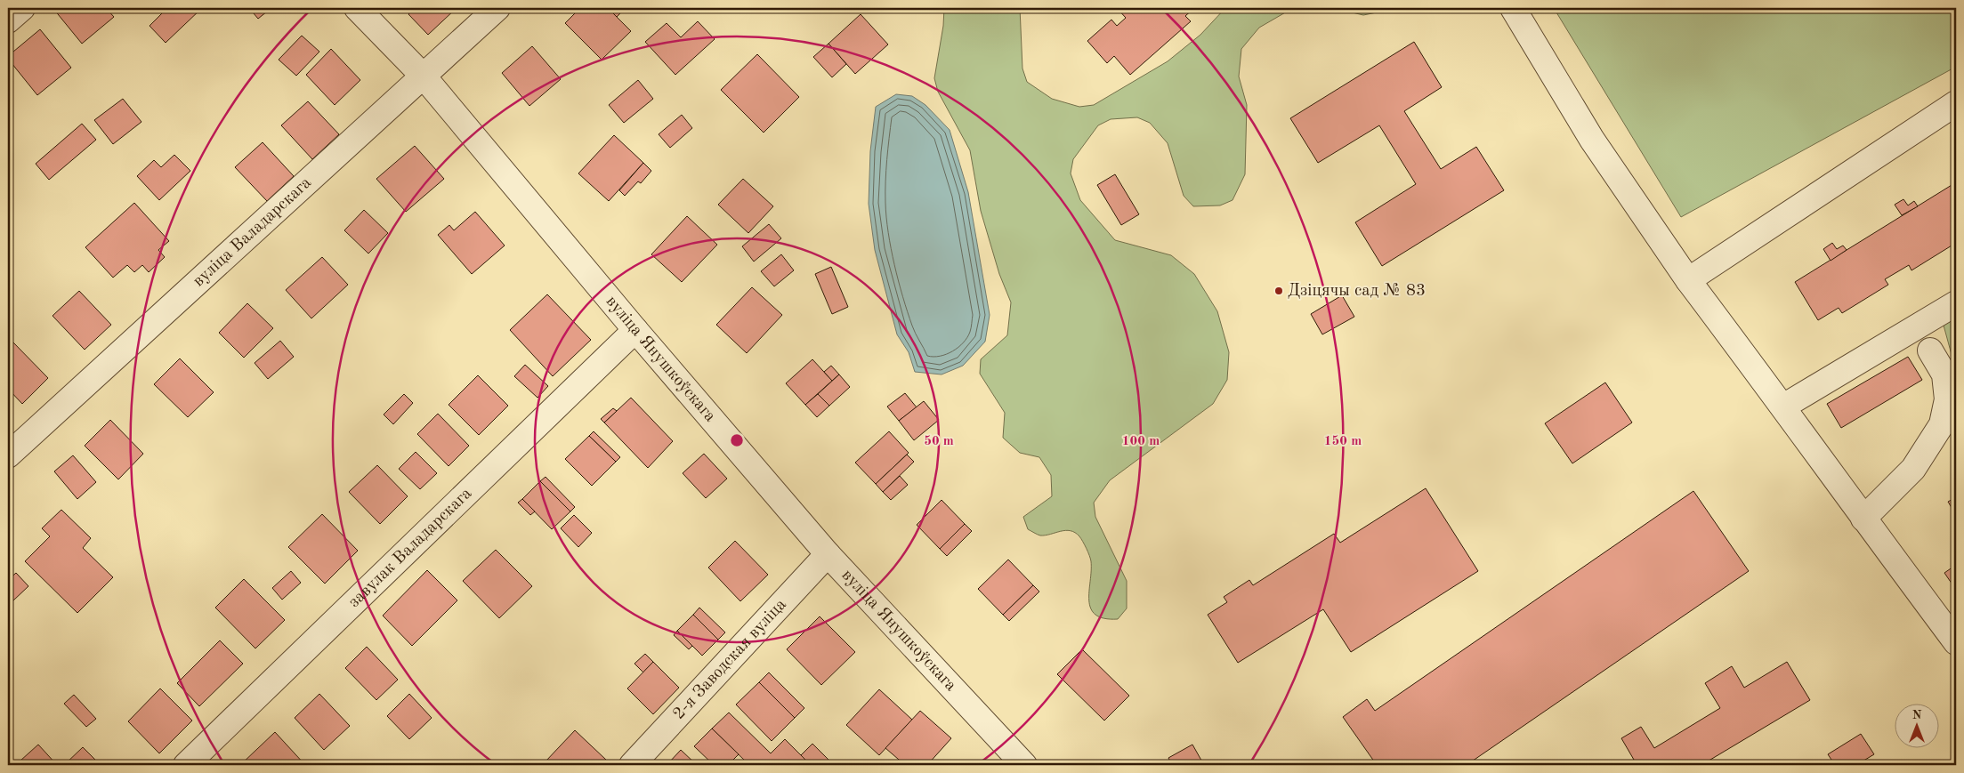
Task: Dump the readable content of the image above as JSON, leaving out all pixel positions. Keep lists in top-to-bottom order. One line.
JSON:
{"streets":{"street":["вуліца Валадарскага","вуліца Янушкоўскага","завулак Валадарскага","2-я Заводская вуліца"]},"crossings":[["вуліца Валадарскага","вуліца Янушкоўскага"],["вуліца Янушкоўскага","завулак Валадарскага"],["вуліца Янушкоўскага","2-я Заводская вуліца"]],"places":["Дзіцячы сад № 83"],"north":"top","rings":["50 m","100 m","150 m"]}
